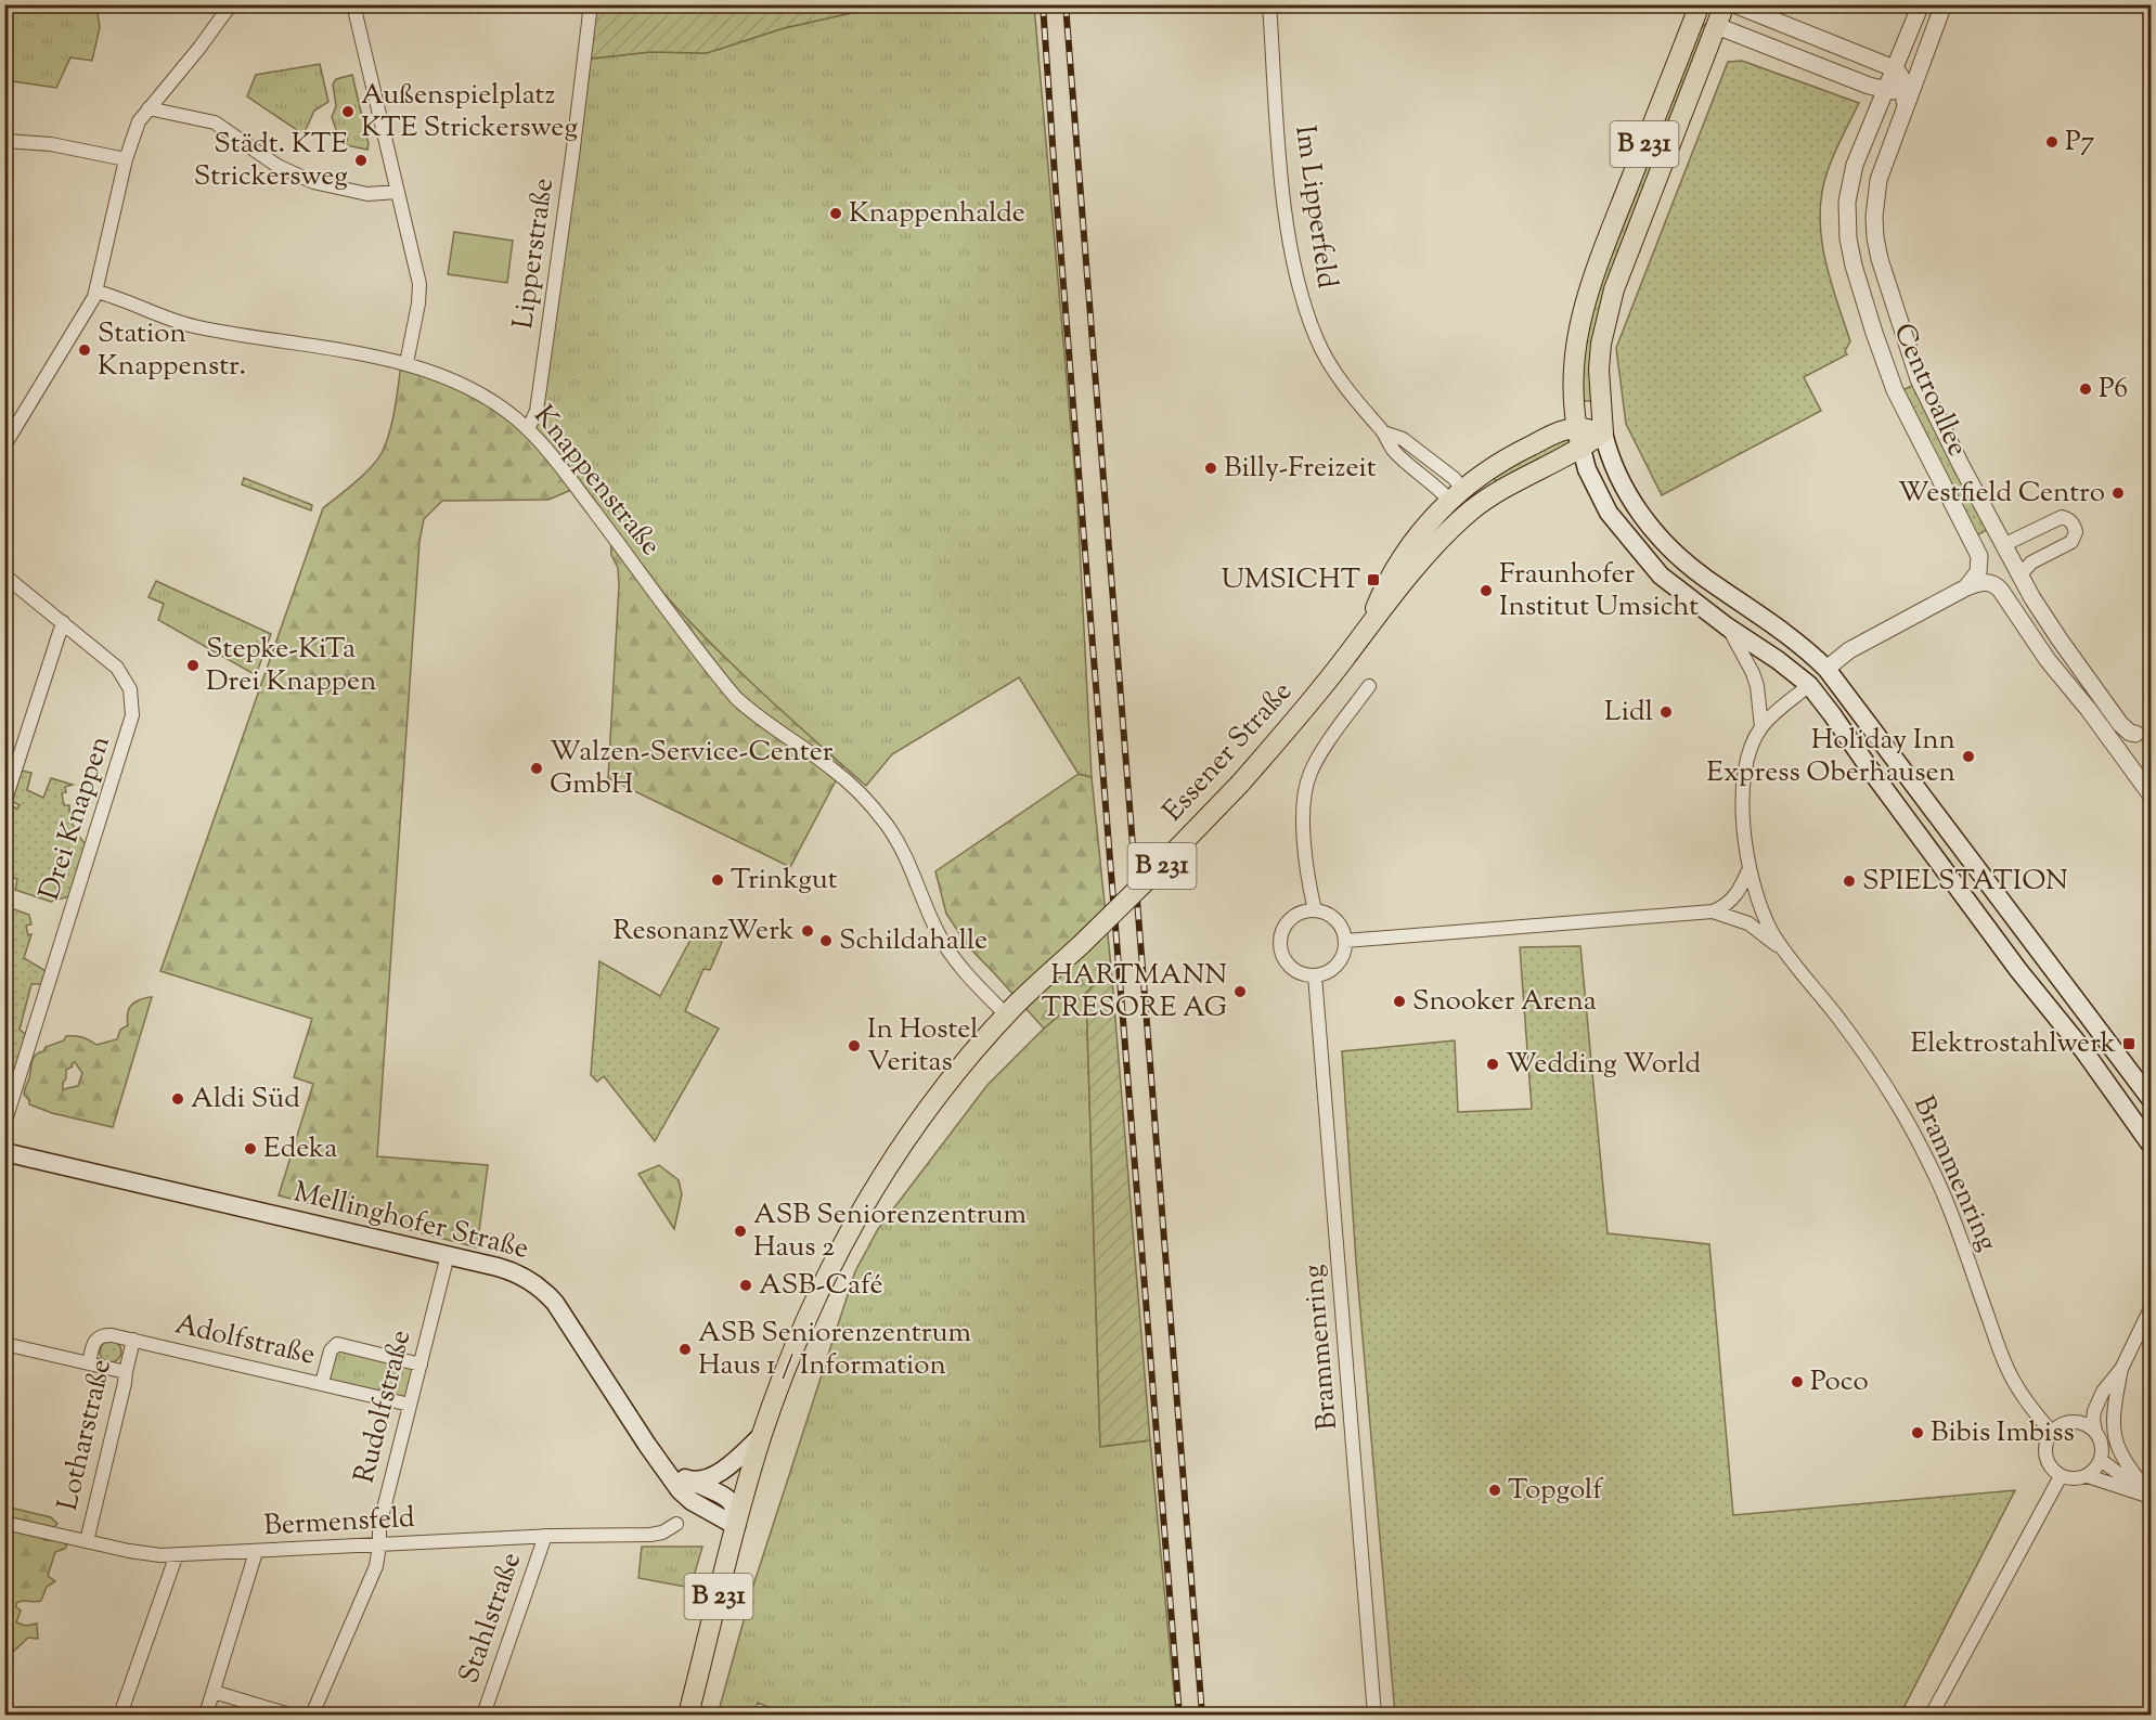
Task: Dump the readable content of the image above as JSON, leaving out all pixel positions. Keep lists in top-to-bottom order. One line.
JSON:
{"streets":{"main road":["B 231","Essener Straße","Mellinghofer Straße"],"street":["Im Lipperfeld","Lipperstraße","Centroallee","Knappenstraße","Drei Knappen","Brammenring","Adolfstraße","Rudolfstraße","Lotharstraße","Bermensfeld","Stahlstraße"]},"crossings":[["B 231","Essener Straße"],["Im Lipperfeld","Essener Straße"],["Lipperstraße","Knappenstraße"],["Knappenstraße","Essener Straße"],["Essener Straße","Mellinghofer Straße"],["Mellinghofer Straße","Rudolfstraße"],["Adolfstraße","Rudolfstraße"],["Adolfstraße","Lotharstraße"],["Rudolfstraße","Bermensfeld"],["Lotharstraße","Bermensfeld"],["Bermensfeld","Stahlstraße"]],"places":{"other":["Außenspielplatz KTE Strickersweg","P7","Städt. KTE Strickersweg","Knappenhalde","Station Knappenstr.","P6","Billy-Freizeit","Westfield Centro","Fraunhofer Institut Umsicht","Stepke-KiTa Drei Knappen","Lidl","Holiday Inn Express Oberhausen","Walzen-Service-Center GmbH","Trinkgut","SPIELSTATION","ResonanzWerk","Schildahalle","HARTMANN TRESORE AG","Snooker Arena","In Hostel Veritas","Wedding World","Aldi Süd","Edeka","ASB Seniorenzentrum Haus 2","ASB-Café","ASB Seniorenzentrum Haus 1 / Information","Poco","Bibis Imbiss","Topgolf"],"transit":["UMSICHT","Elektrostahlwerk"]}}
